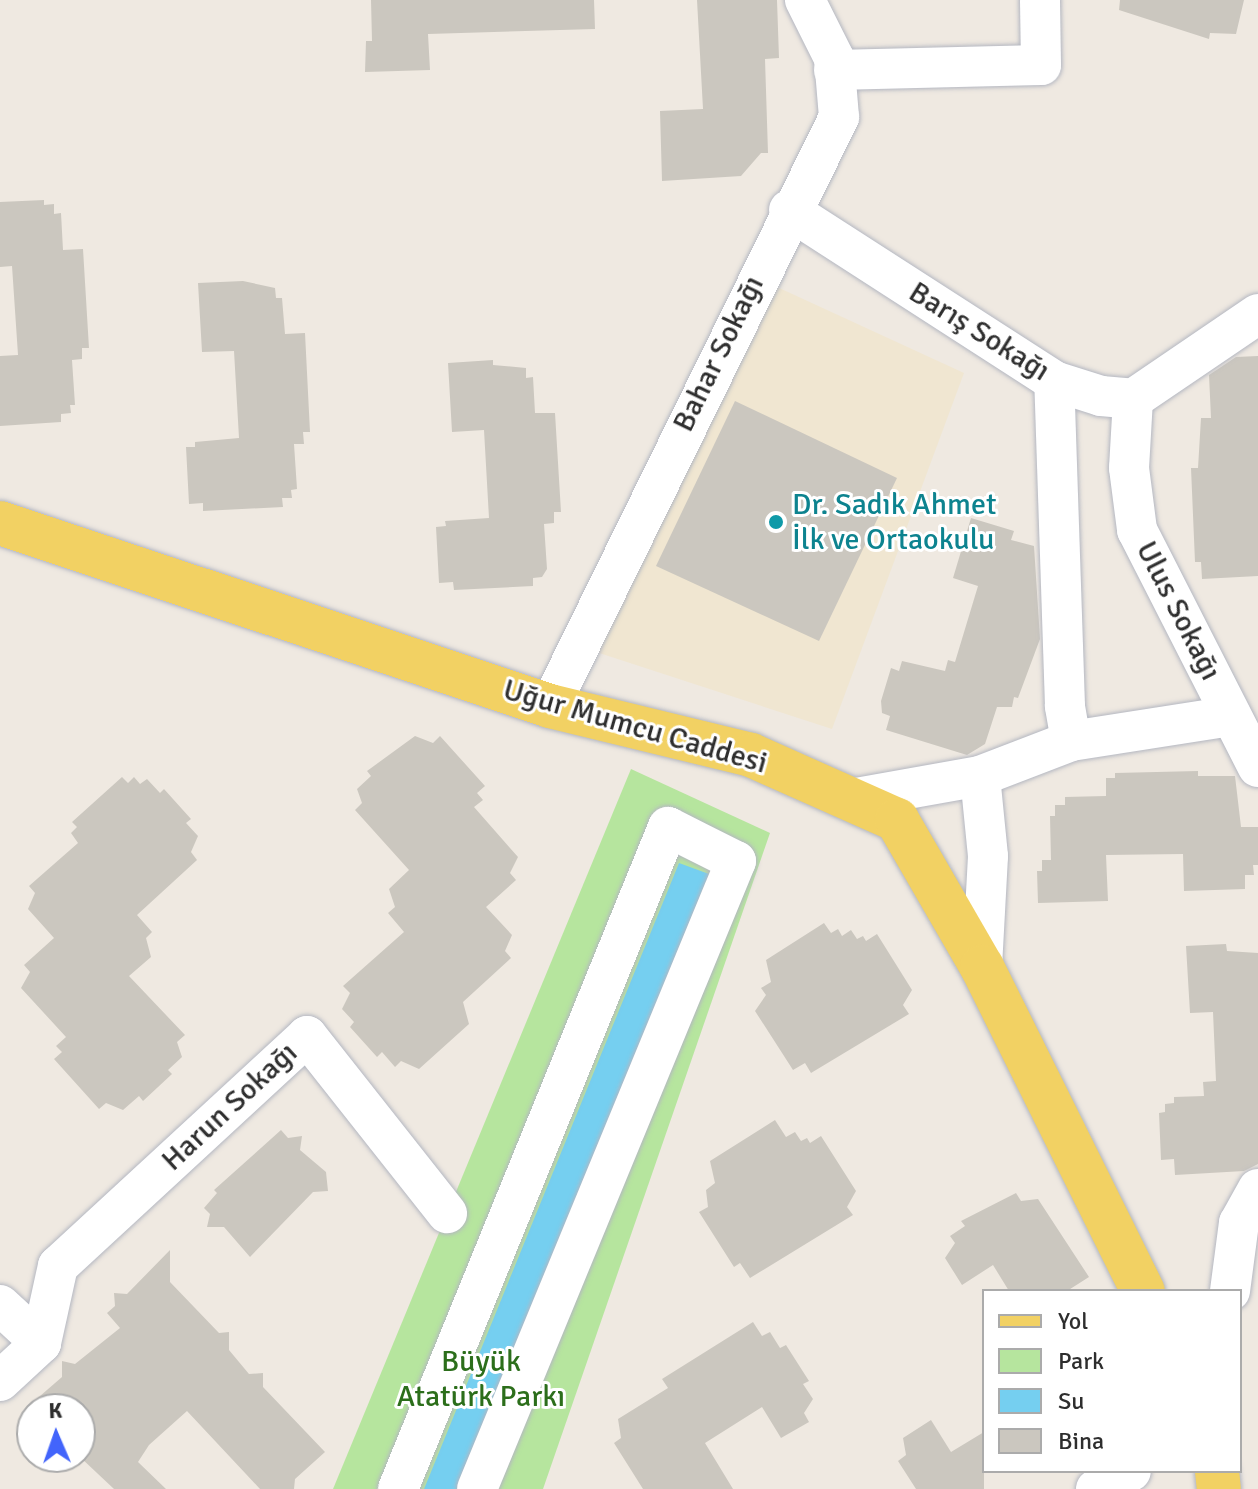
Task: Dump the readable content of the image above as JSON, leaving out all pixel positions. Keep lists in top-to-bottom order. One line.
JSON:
{"streets":{"main road":["Uğur Mumcu Caddesi"],"street":["Barış Sokağı","Bahar Sokağı","Ulus Sokağı","Harun Sokağı"]},"crossings":[["Barış Sokağı","Bahar Sokağı"],["Barış Sokağı","Ulus Sokağı"],["Bahar Sokağı","Uğur Mumcu Caddesi"]],"parks":["Büyük Atatürk Parkı"],"places":["Dr. Sadık Ahmet İlk ve Ortaokulu"],"legend":["Yol","Park","Su","Bina"],"north":"top"}
